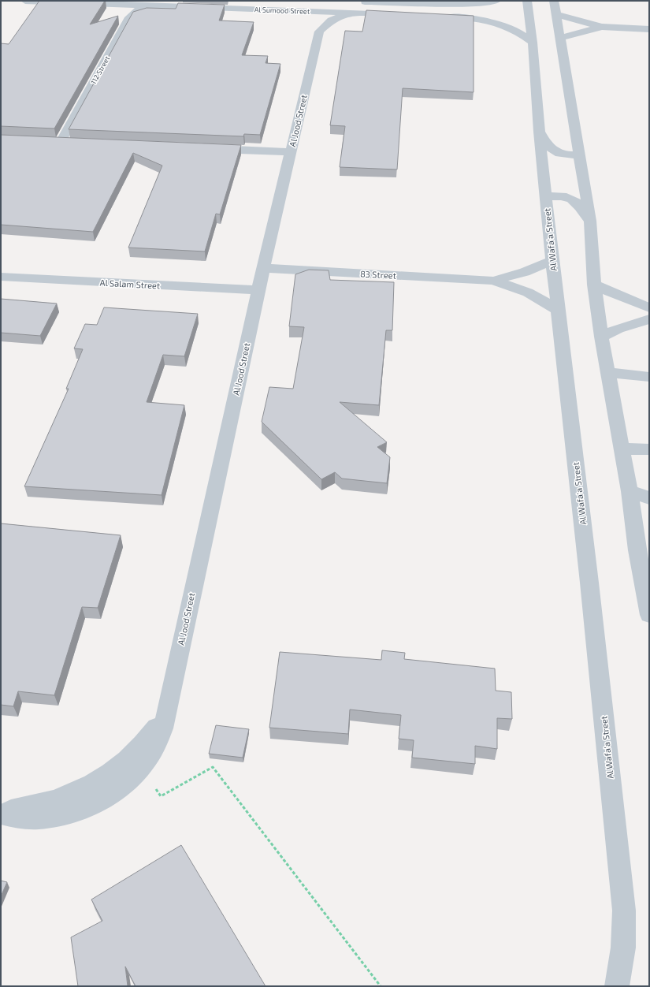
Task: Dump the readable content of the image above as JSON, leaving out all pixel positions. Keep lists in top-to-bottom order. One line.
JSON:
{"streets":{"street":["Al Sumood Street","112 Street","Al Jood Street","Al Wafa'a Street","83 Street","Al Salam Street"]},"crossings":[["Al Sumood Street","112 Street"],["Al Jood Street","83 Street"],["Al Jood Street","Al Salam Street"],["Al Wafa'a Street","83 Street"]]}
